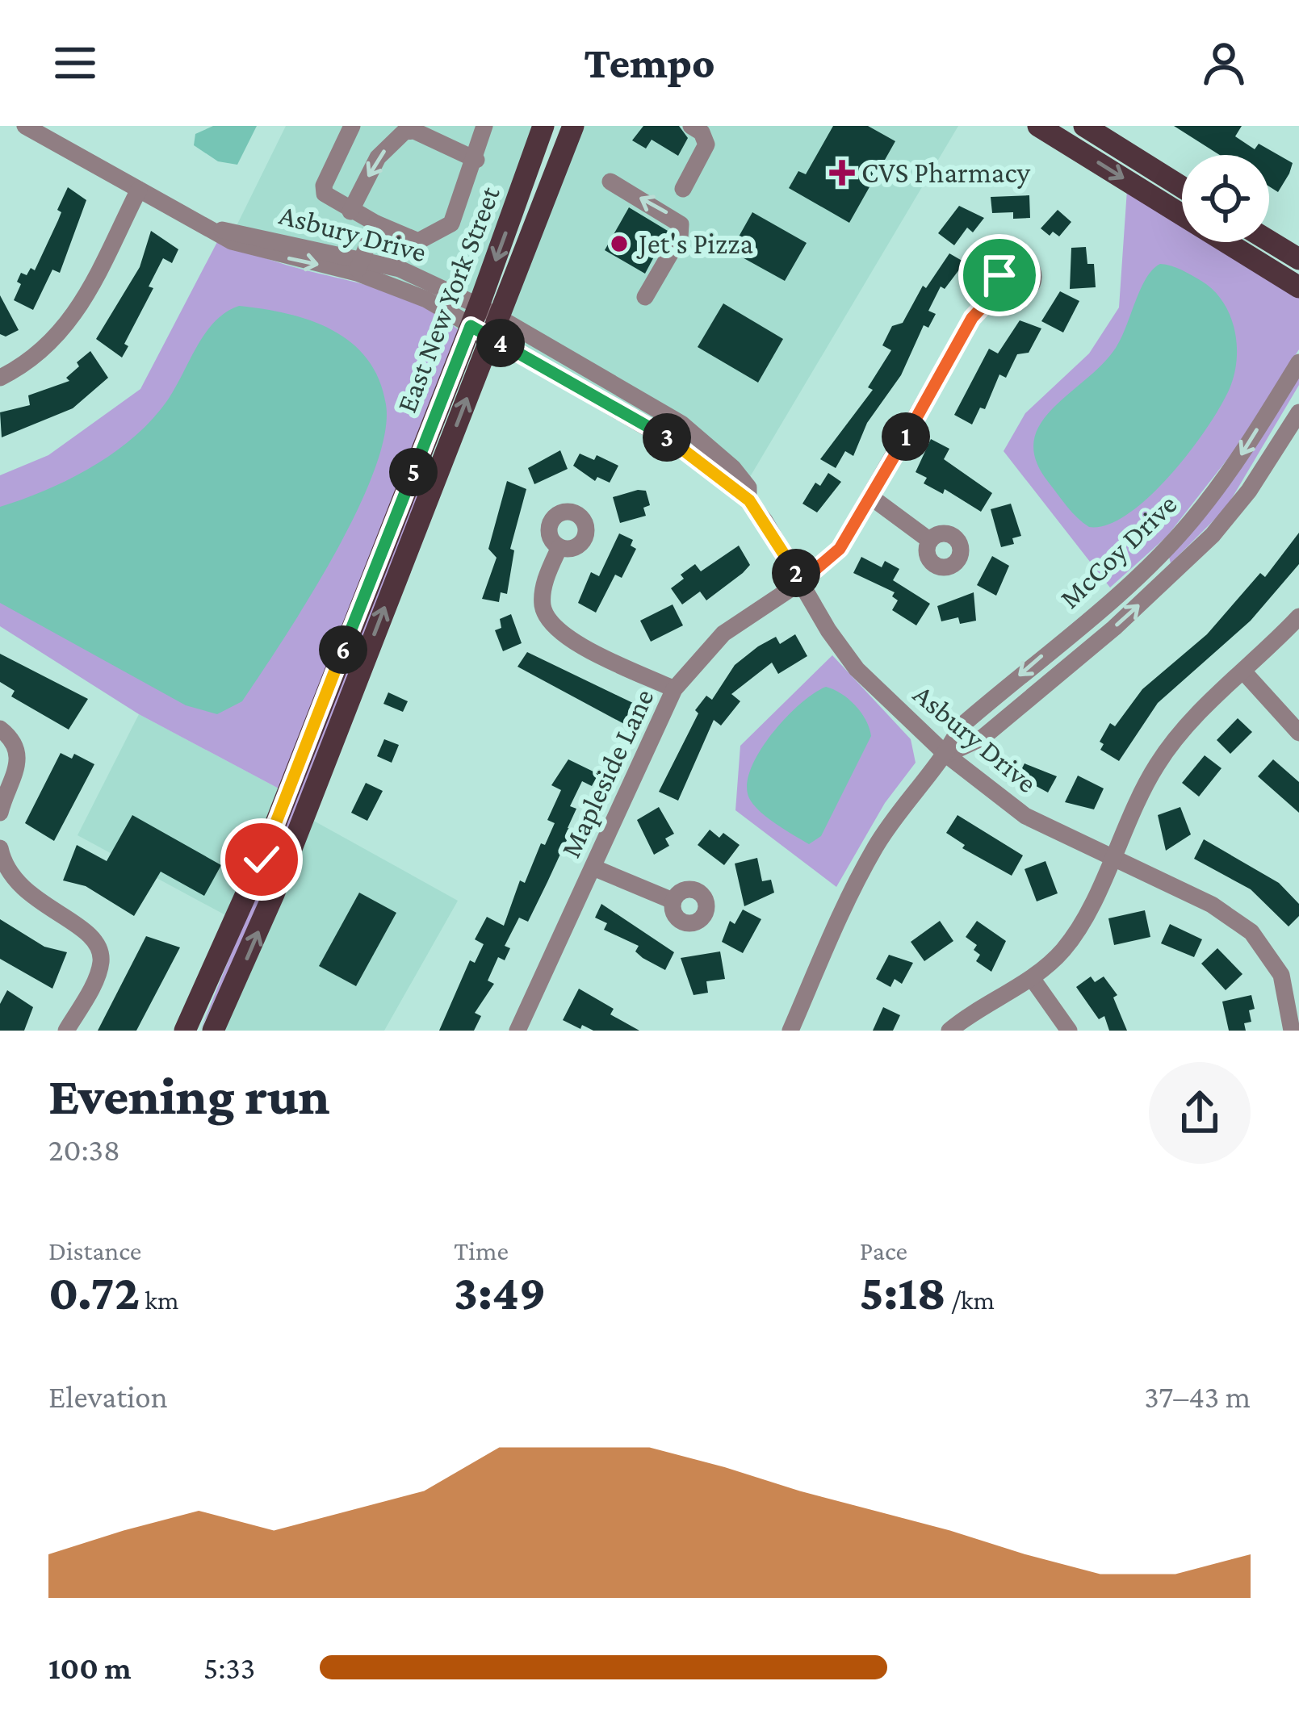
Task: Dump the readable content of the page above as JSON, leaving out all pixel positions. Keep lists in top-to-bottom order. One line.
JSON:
{"streets":{"main road":["East New York Street"],"street":["Asbury Drive","McCoy Drive","Mapleside Lane"]},"crossings":[["Asbury Drive","East New York Street"],["Asbury Drive","McCoy Drive"],["Asbury Drive","Mapleside Lane"]],"places":{"health":["CVS Pharmacy"],"other":["Jet's Pizza"]},"page":{"header":"Tempo","pins":["4","1","3","5","2","6"],"heading":["Evening run","20:38"],"stats":[["Distance","0.72 km"],["Time","3:49"],["Pace","5:18 /km"]],"chart":["Elevation","37–43 m"],"list":[{"name":"100 m","note":"5:33"}]}}
